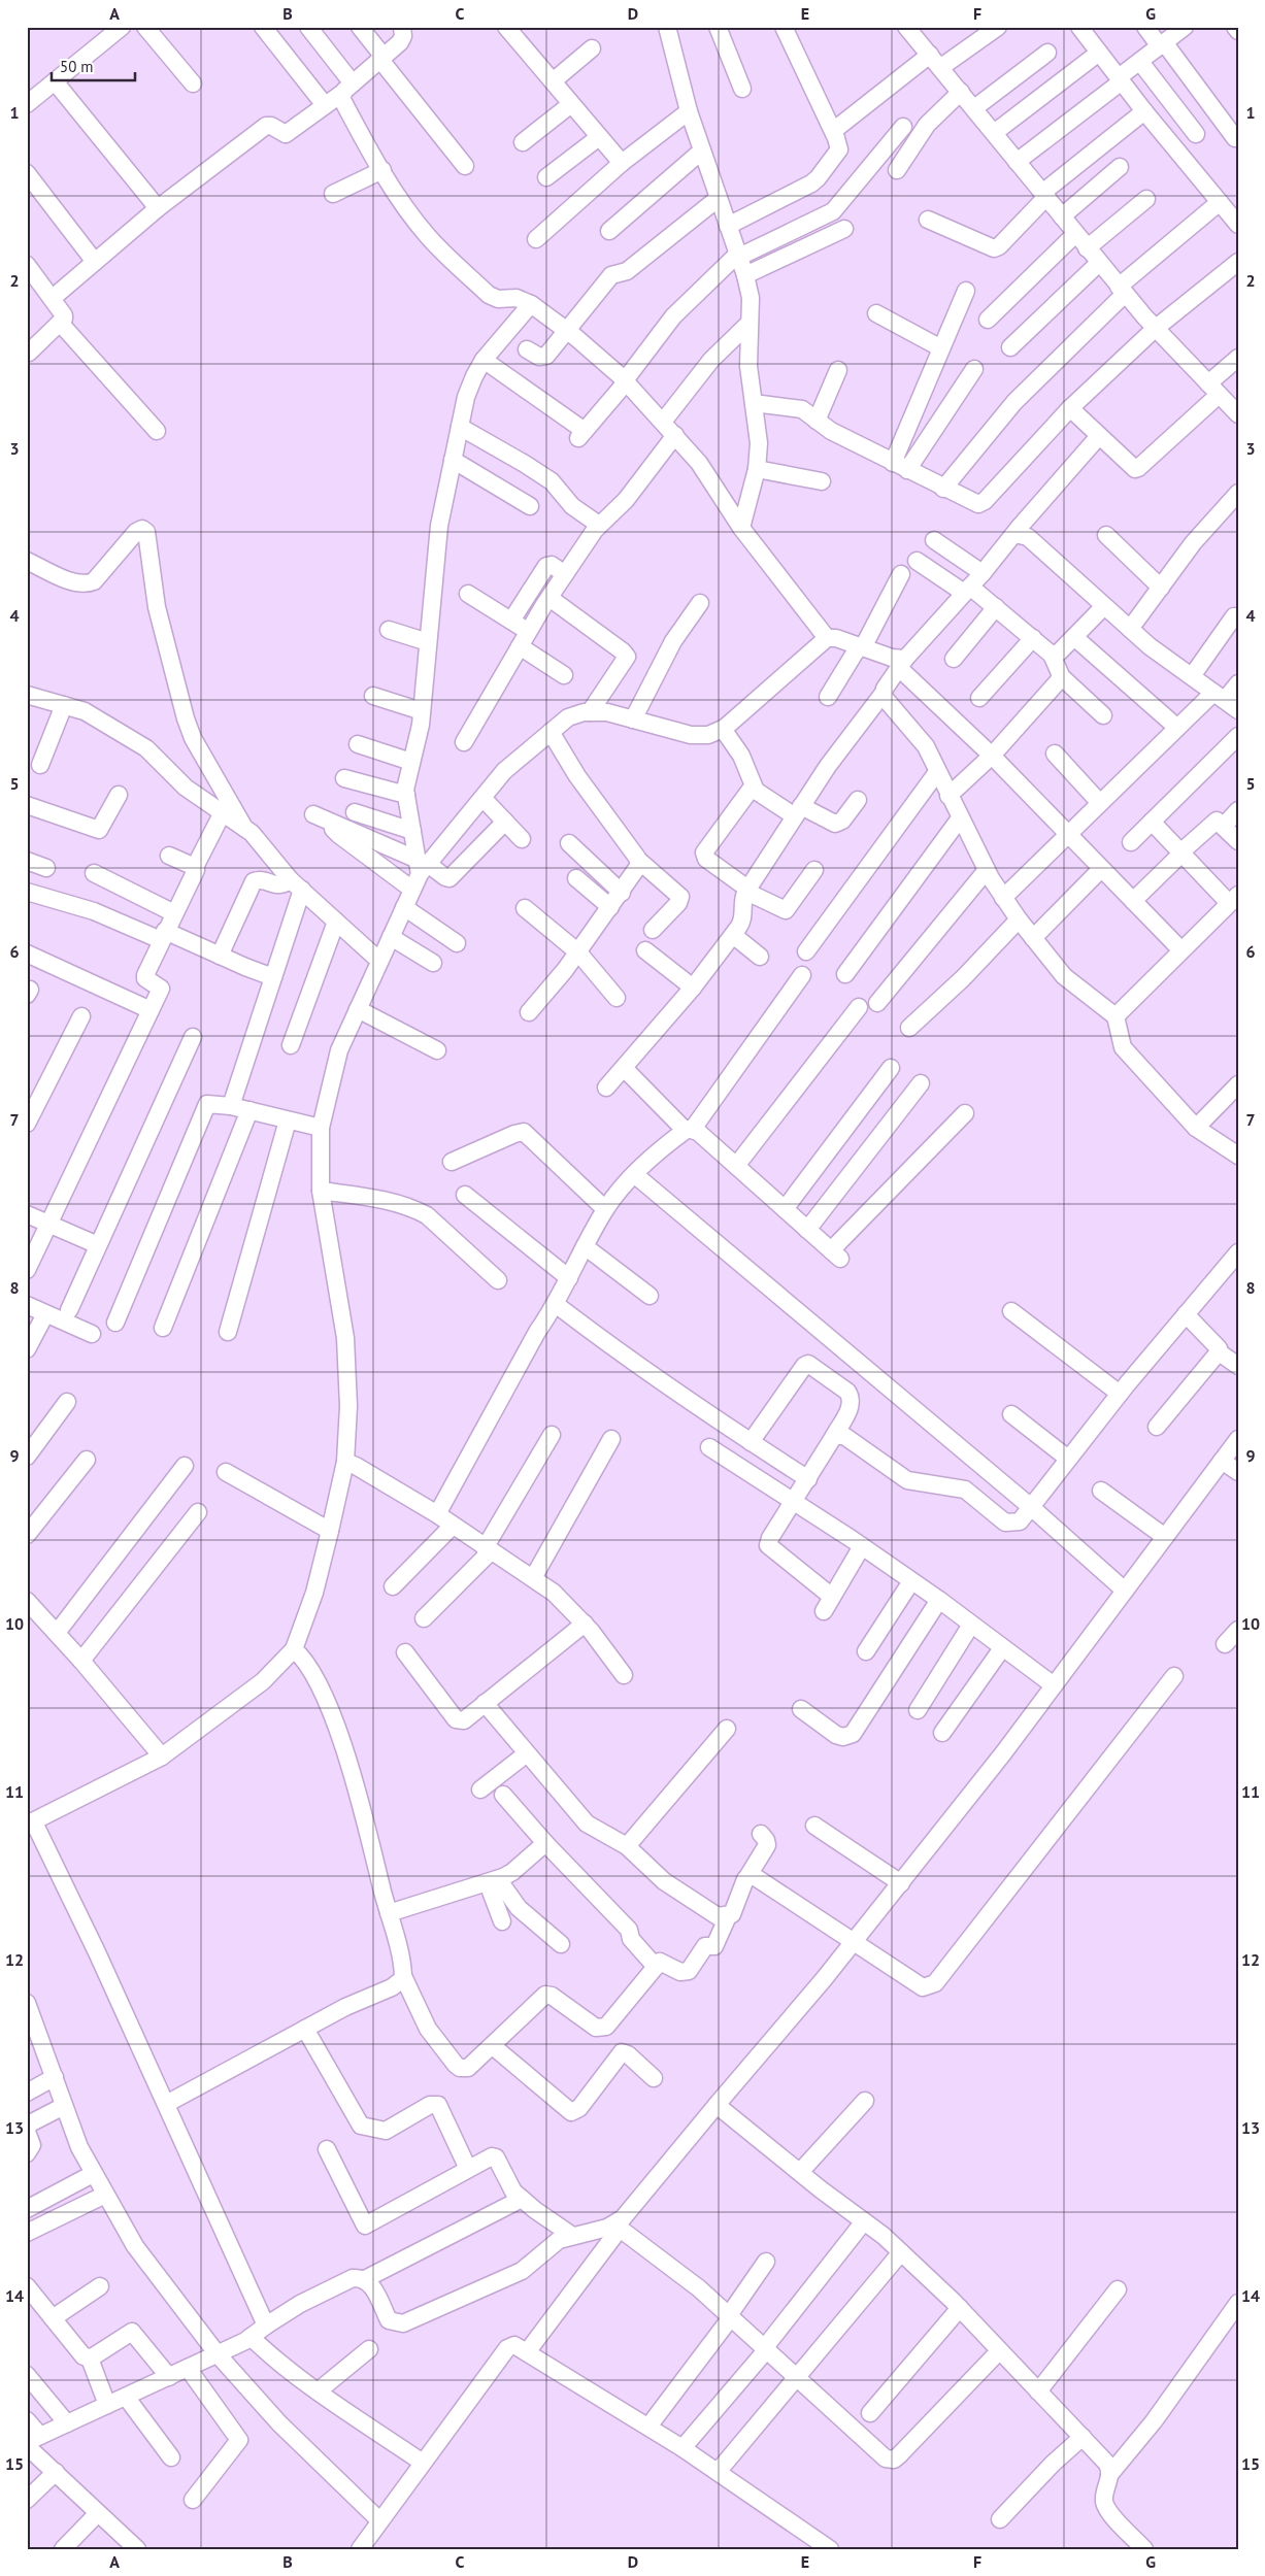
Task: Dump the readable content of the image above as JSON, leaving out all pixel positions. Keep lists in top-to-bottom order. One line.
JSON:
{"scale_bar":"50 m","grid":{"columns":["A","B","C","D","E","F","G"],"rows":["1","2","3","4","5","6","7","8","9","10","11","12","13","14","15"]}}
